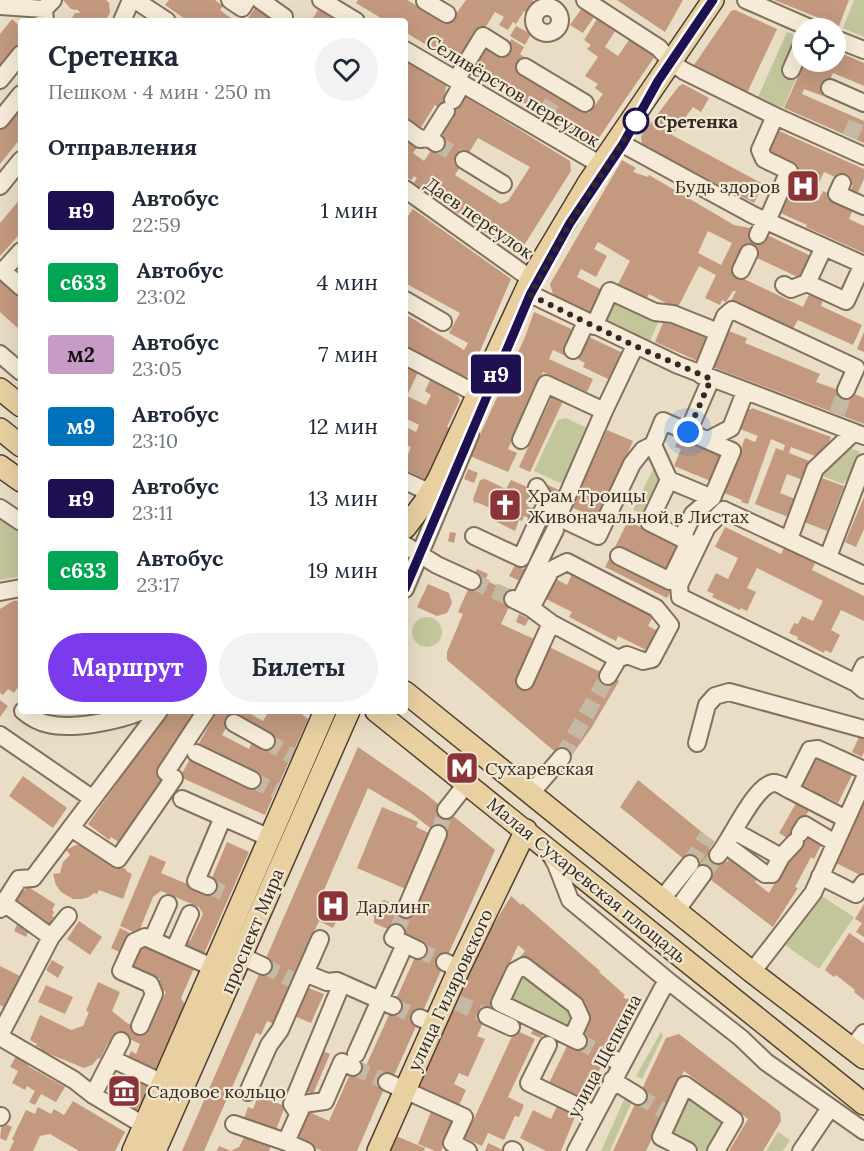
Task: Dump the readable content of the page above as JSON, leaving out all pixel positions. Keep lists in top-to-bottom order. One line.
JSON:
{"streets":{"main road":["Малая Сухаревская площадь","проспект Мира","улица Гиляровского"],"street":["Селивёрстов переулок","Даев переулок","улица Щепкина"]},"crossings":[["Малая Сухаревская площадь","улица Гиляровского"]],"places":{"other":["Сретенка"],"hospital":["Будь здоров","Дарлинг"],"church":["Храм Троицы Живоначальной в Листах"],"metro station":["Сухаревская"],"museum":["Садовое кольцо"]},"lines":["bus line н9"],"page":{"on_map":"н9","heading":[["Сретенка","Пешком · 4 мин · 250 m"],"Отправления"],"list":[{"mark":"н9","name":"Автобус","note":"22:59","value":"1 мин"},{"mark":"с633","name":"Автобус","note":"23:02","value":"4 мин"},{"mark":"м2","name":"Автобус","note":"23:05","value":"7 мин"},{"mark":"м9","name":"Автобус","note":"23:10","value":"12 мин"},{"mark":"н9","name":"Автобус","note":"23:11","value":"13 мин"},{"mark":"с633","name":"Автобус","note":"23:17","value":"19 мин"}],"buttons":["Маршрут","Билеты"]}}
